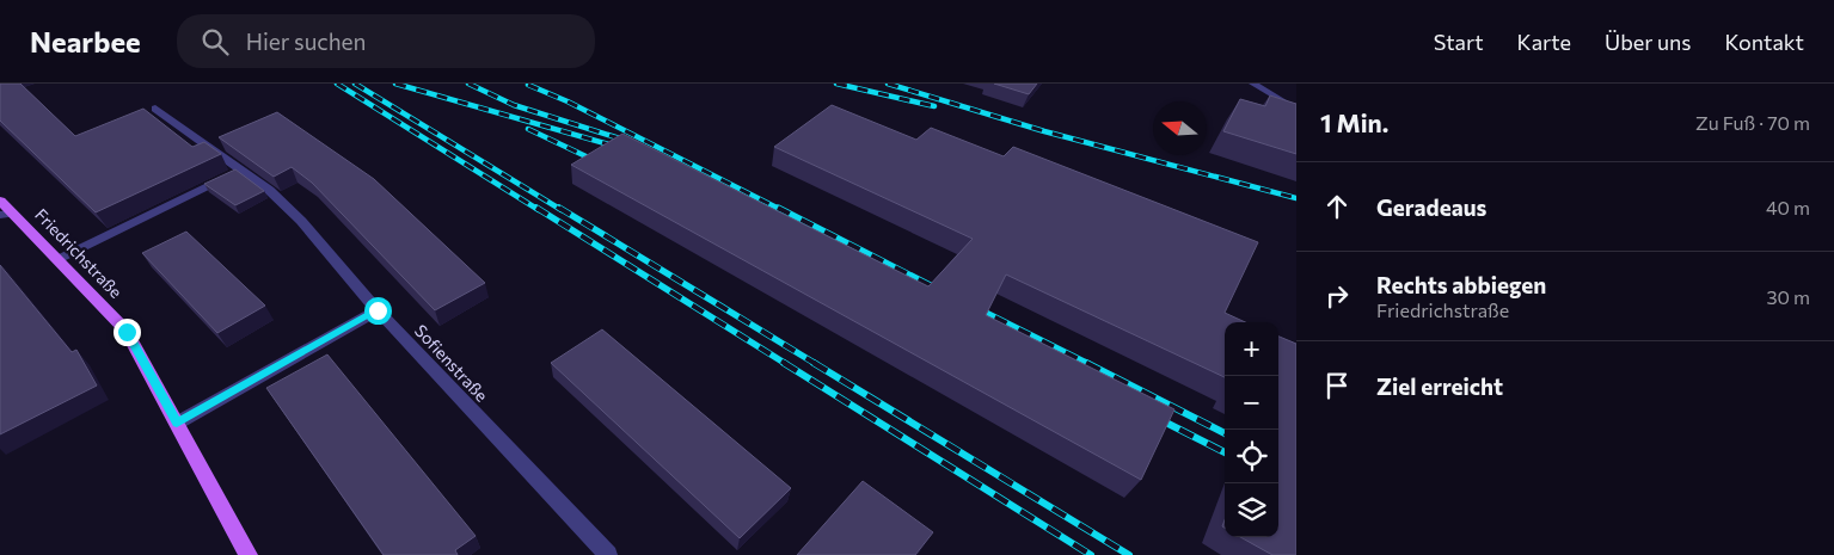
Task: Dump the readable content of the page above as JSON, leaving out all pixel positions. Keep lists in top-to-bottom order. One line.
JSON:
{"streets":{"main road":["Friedrichstraße"],"street":["Sofienstraße"]},"north":"left","page":{"header":"Nearbee","search":"Hier suchen","nav":["Start","Karte","Über uns","Kontakt"],"heading":["1 Min.","Zu Fuß · 70 m"],"list":[["Geradeaus","40 m"],["Rechts abbiegen","Friedrichstraße","30 m"],"Ziel erreicht"],"map_buttons":["+","−"]}}
